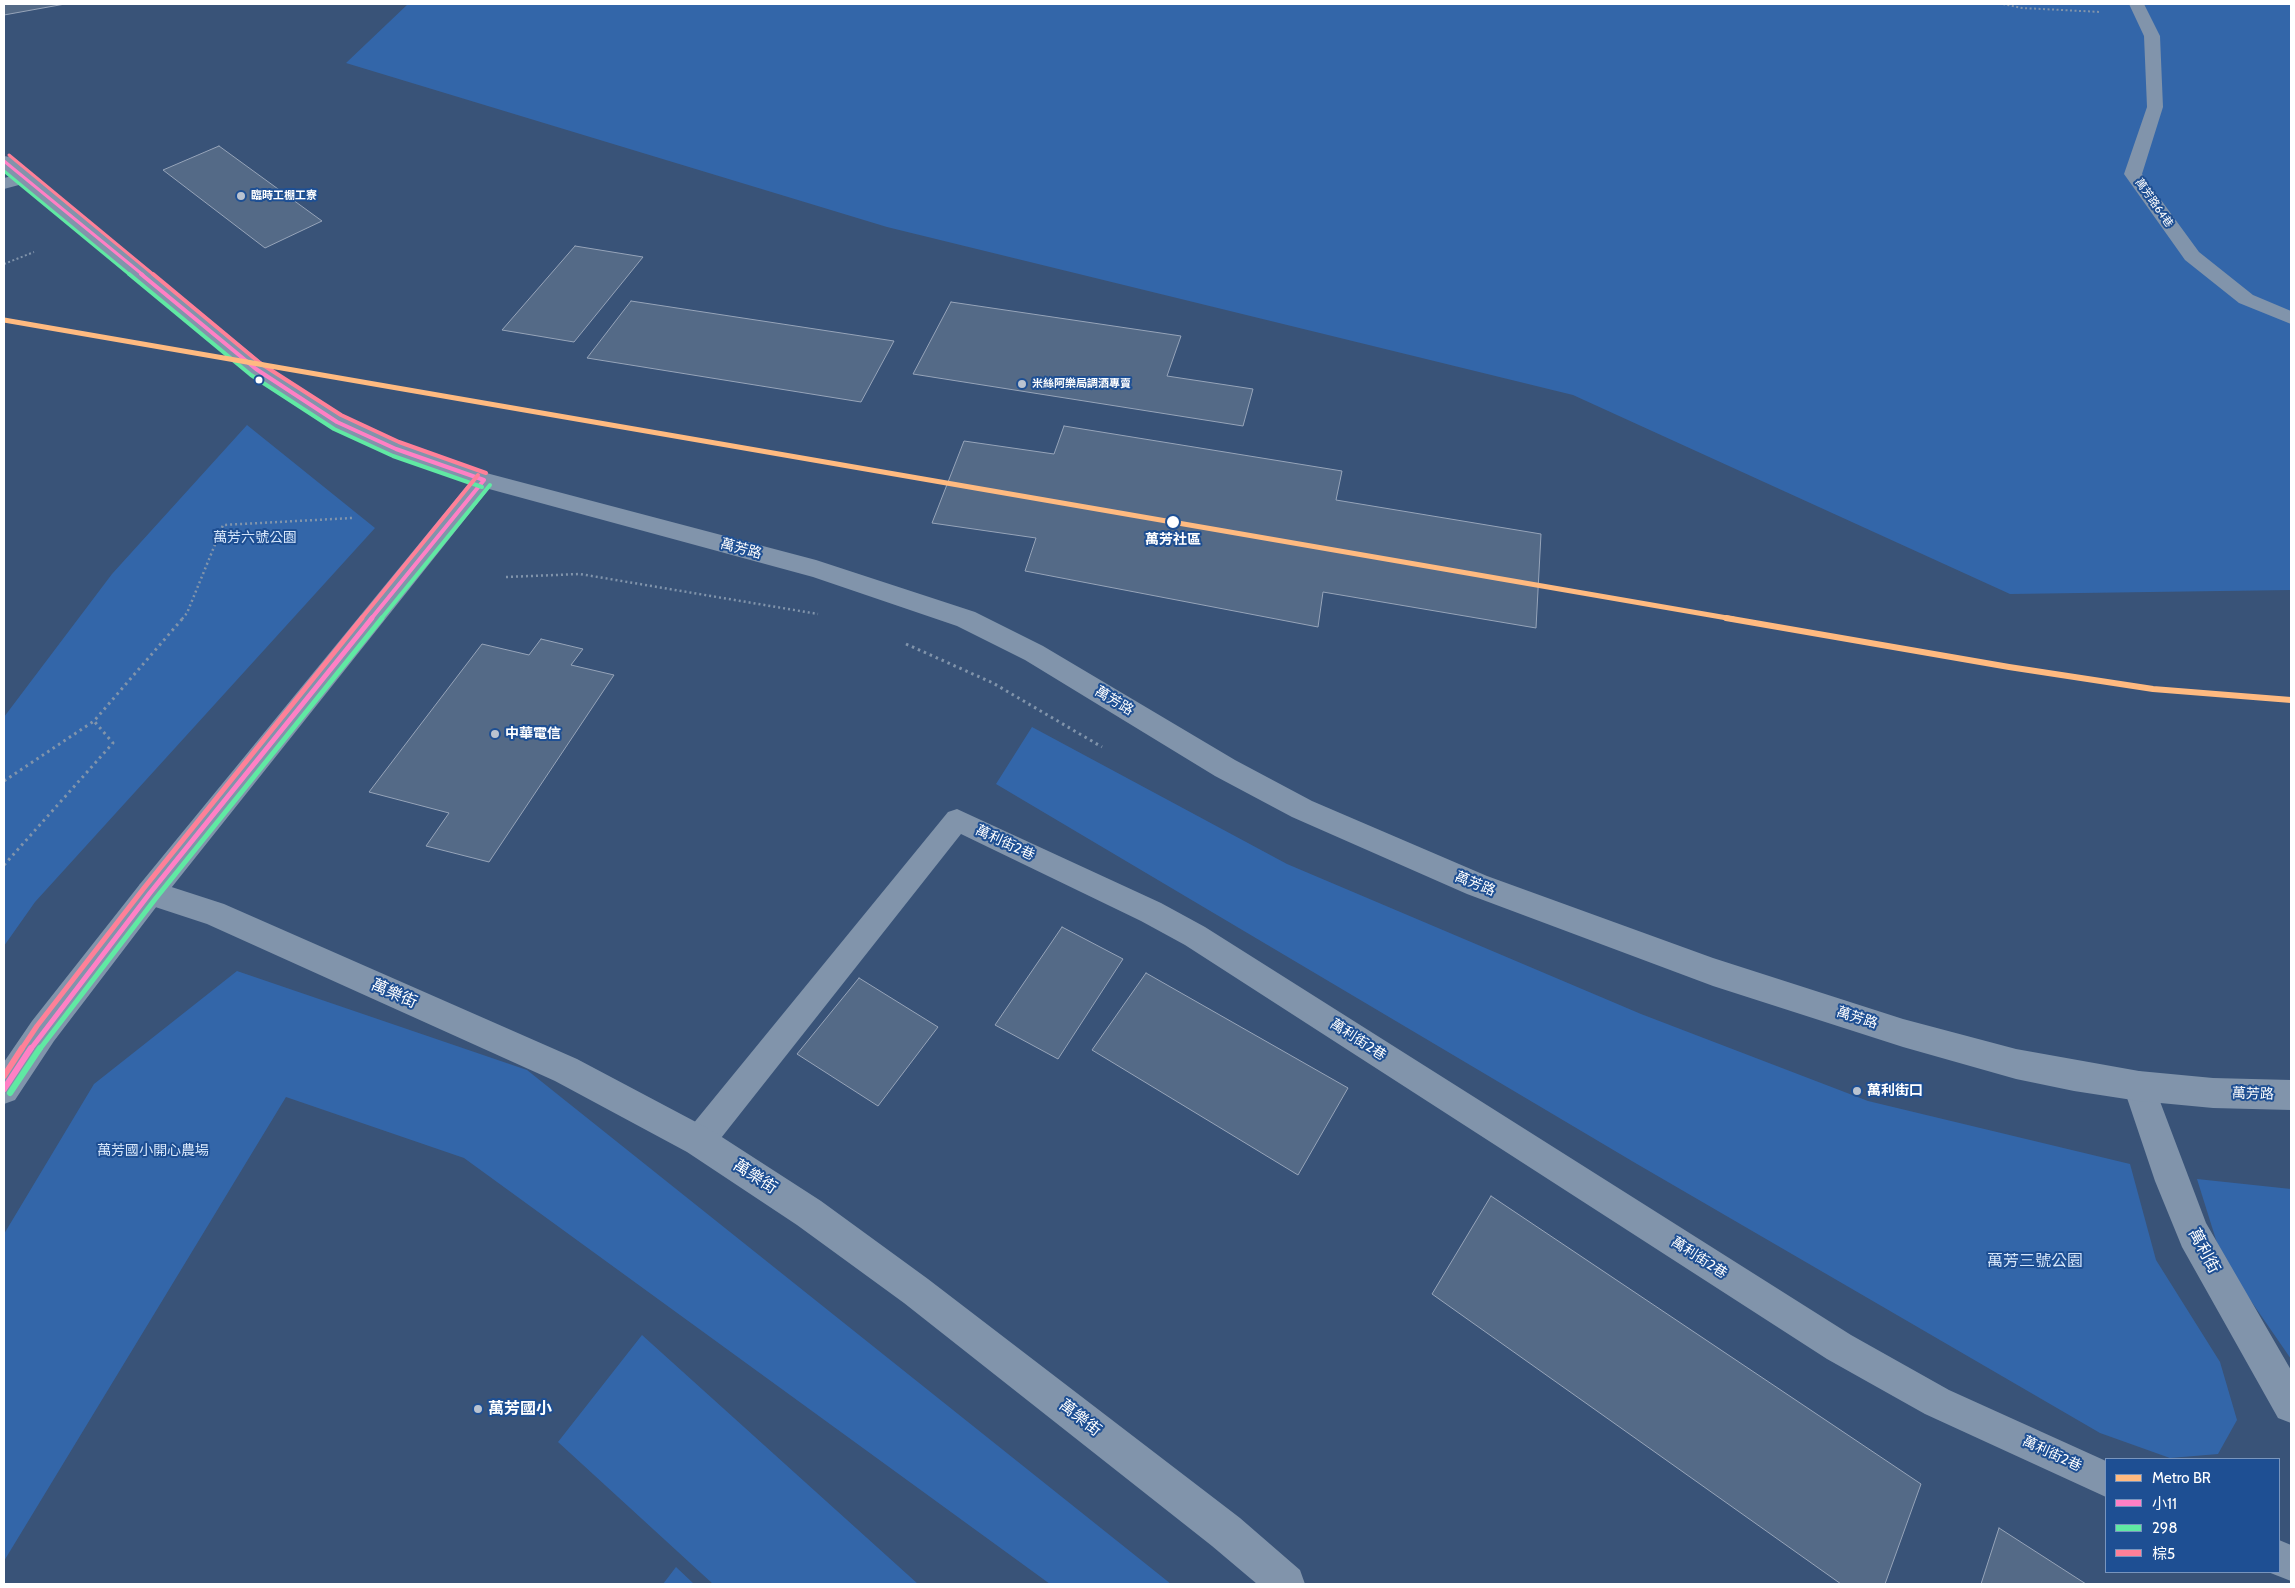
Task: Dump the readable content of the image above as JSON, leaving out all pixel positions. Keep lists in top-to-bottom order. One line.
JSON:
{"streets":{"street":["萬芳路","萬樂街","萬利街"],"lane":["萬芳路64巷","萬利街2巷"]},"crossings":[["萬芳路","萬利街"],["萬利街2巷","萬樂街"]],"parks":["萬芳六號公園","萬芳國小開心農場","萬芳三號公園"],"places":["臨時工棚工寮","米絲阿樂局調酒專賣","萬芳社區","中華電信","萬利街口","萬芳國小"],"lines":["transit line 棕5","transit line 小11","transit line 298","metro line BR"],"legend":["Metro BR","小11","298","棕5"]}
